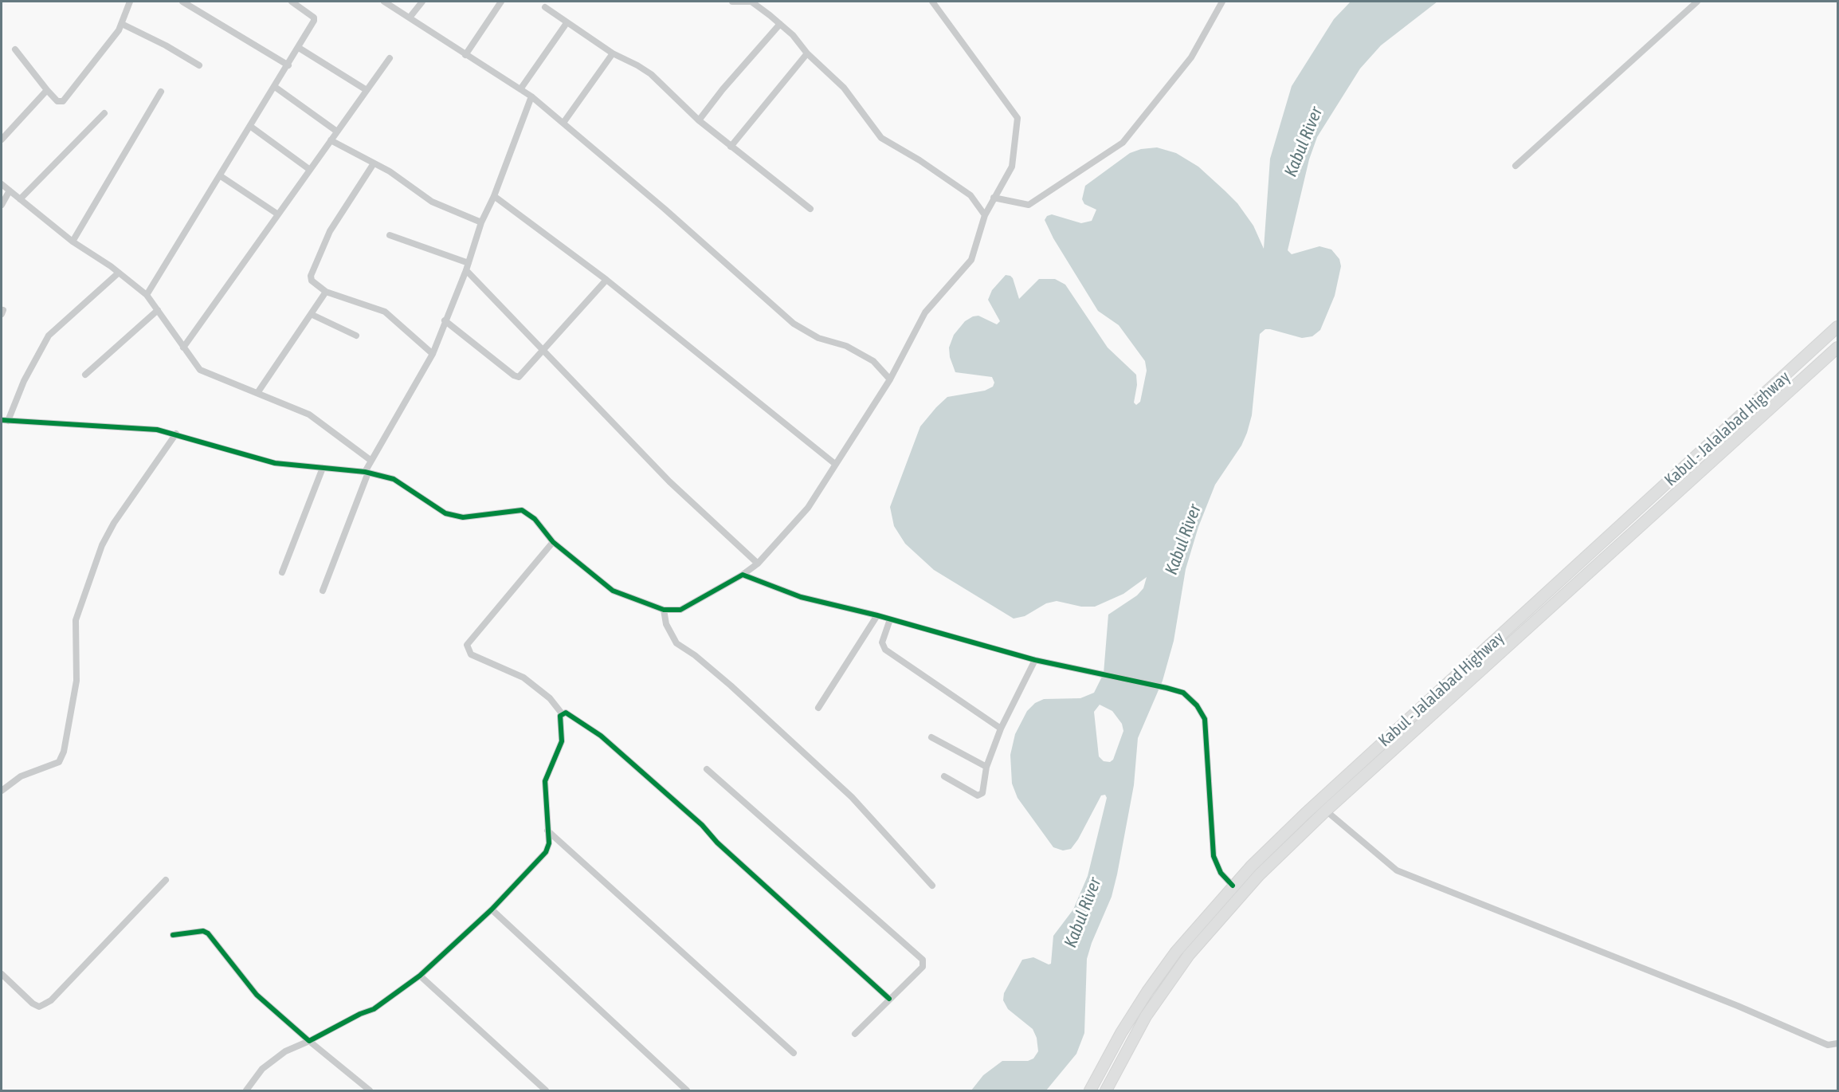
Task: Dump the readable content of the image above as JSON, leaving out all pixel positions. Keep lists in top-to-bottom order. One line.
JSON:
{"streets":{"highway":["Kabul - Jalalabad Highway"]},"water":["Kabul River"]}
